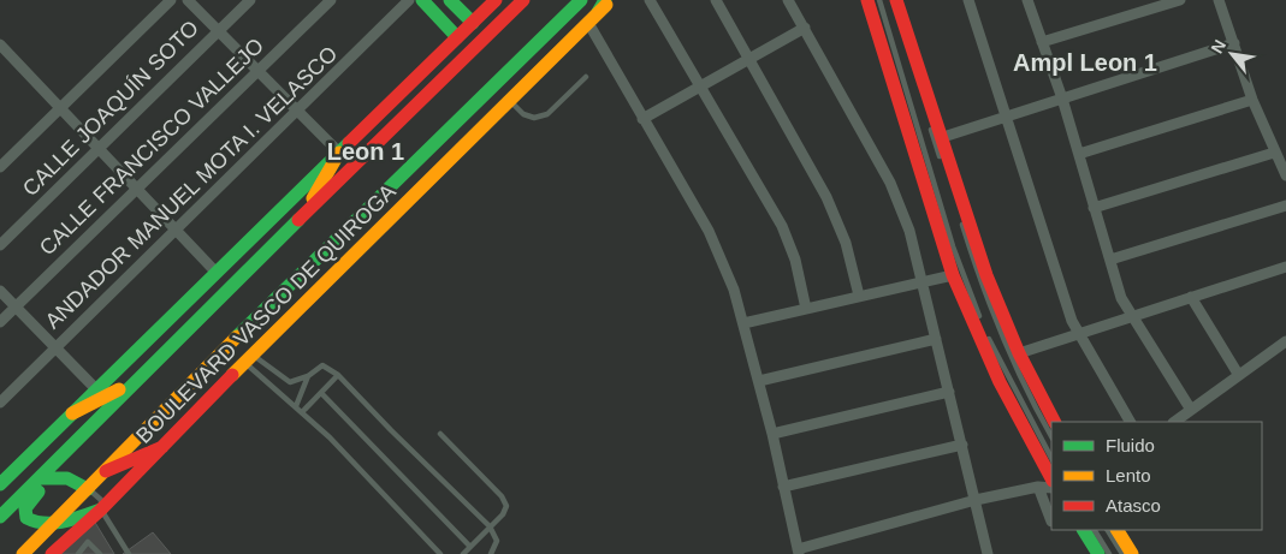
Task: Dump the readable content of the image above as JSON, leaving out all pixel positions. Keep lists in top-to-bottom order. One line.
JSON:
{"streets":{"main road":["BOULEVARD VASCO DE QUIROGA"],"street":["CALLE JOAQUÍN SOTO","CALLE FRANCISCO VALLEJO","ANDADOR MANUEL MOTA I. VELASCO"]},"districts":["Ampl Leon 1","Leon 1"],"legend":["Fluido","Lento","Atasco"],"north":"top left"}
